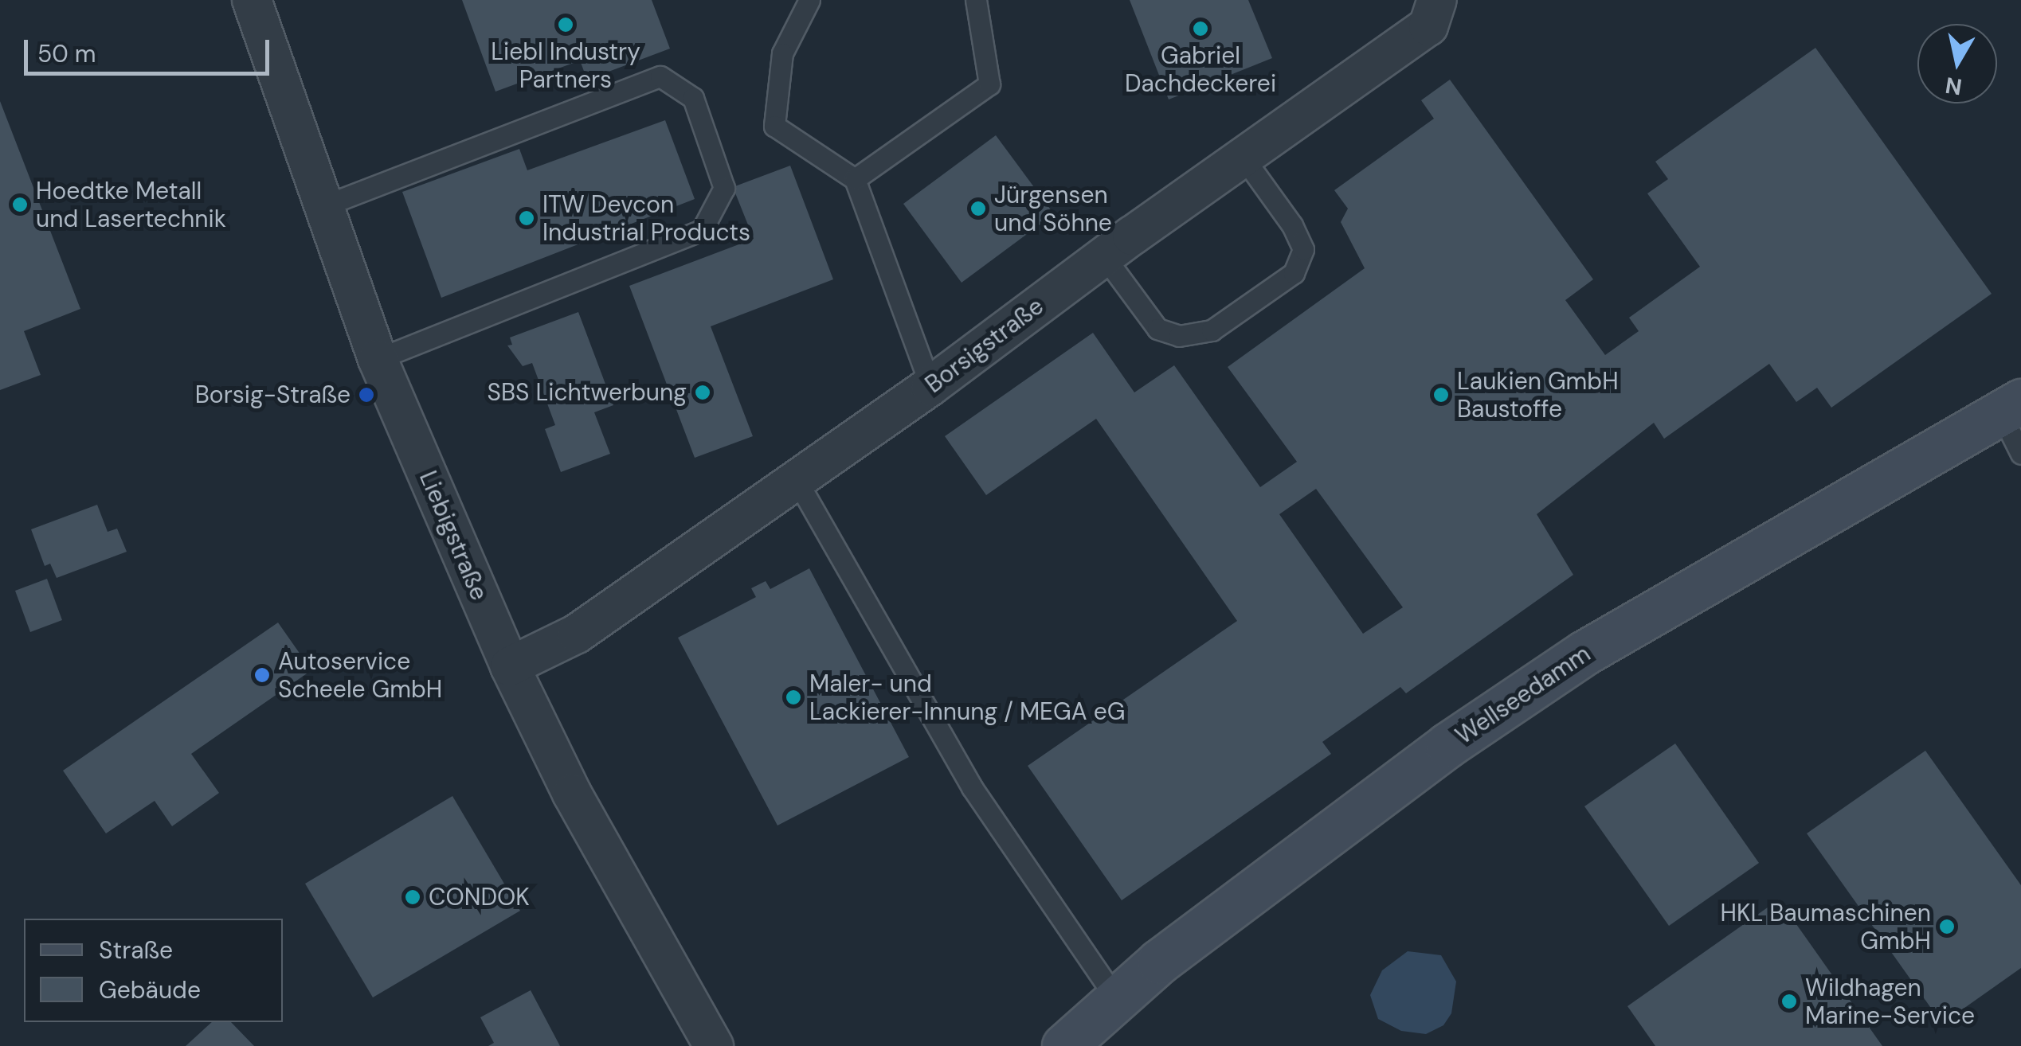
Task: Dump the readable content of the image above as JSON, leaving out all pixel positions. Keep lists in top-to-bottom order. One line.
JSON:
{"streets":{"main road":["Wellseedamm"],"street":["Borsigstraße","Liebigstraße"]},"crossings":[["Borsigstraße","Liebigstraße"]],"places":["Liebl Industry Partners","Gabriel Dachdeckerei","Hoedtke Metall und Lasertechnik","Jürgensen und Söhne","ITW Devcon Industrial Products","SBS Lichtwerbung","Borsig-Straße","Laukien GmbH Baustoffe","Autoservice Scheele GmbH","Maler- und Lackierer-Innung / MEGA eG","CONDOK","HKL Baumaschinen GmbH","Wildhagen Marine-Service"],"legend":["Straße","Gebäude"],"scale_bar":"50 m","north":"bottom"}
